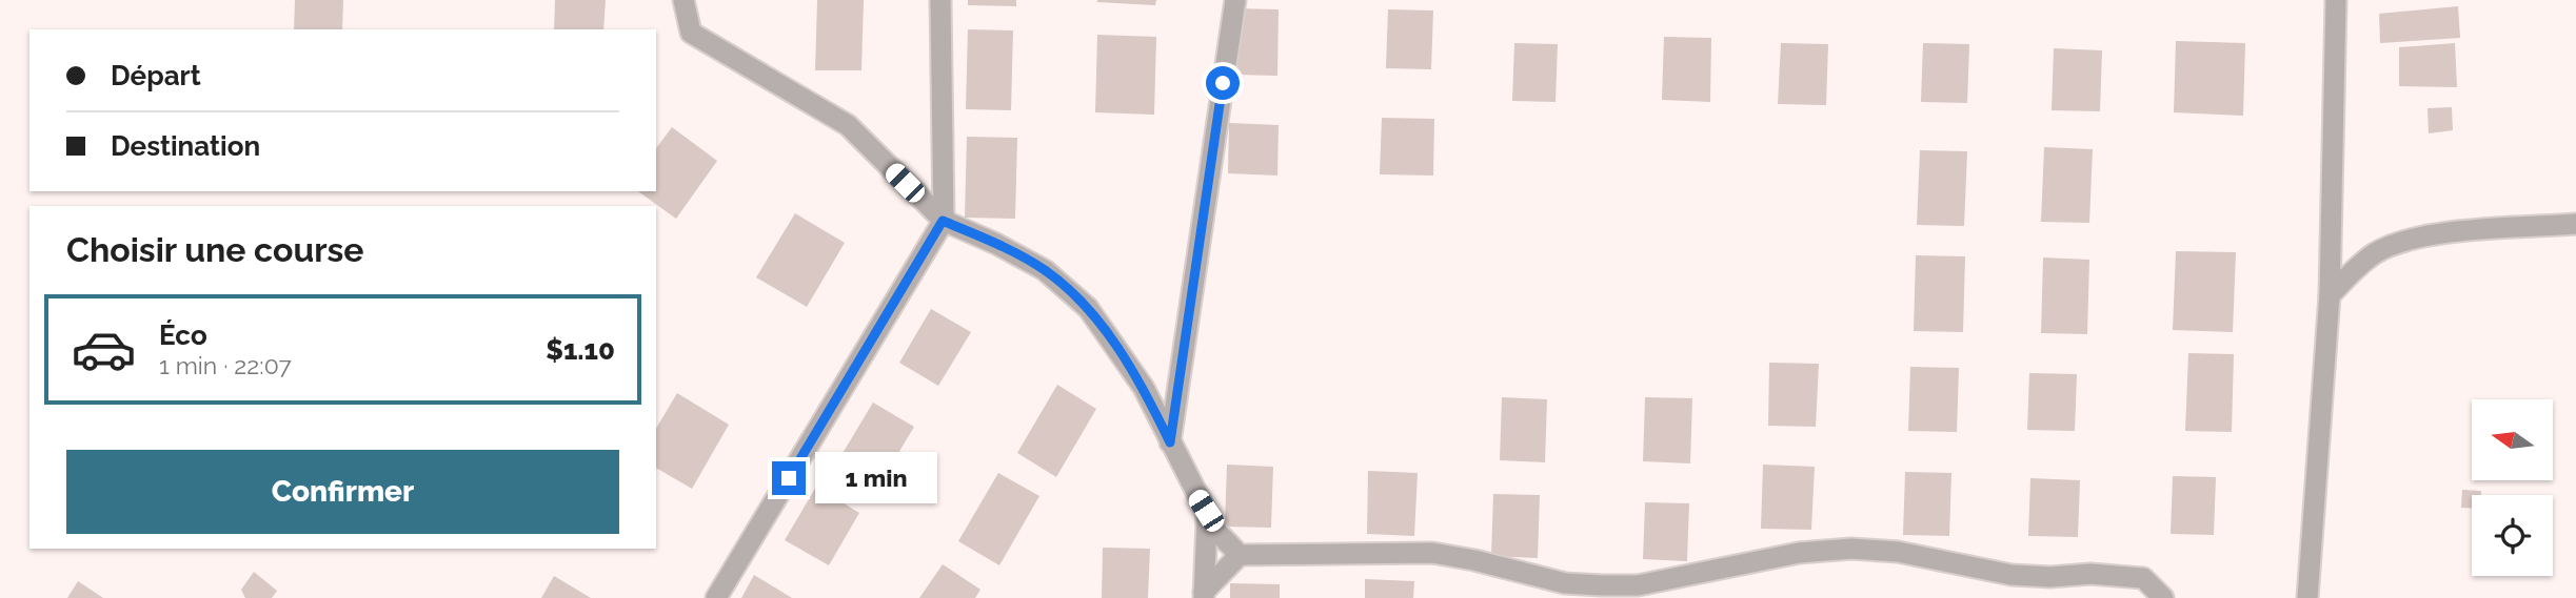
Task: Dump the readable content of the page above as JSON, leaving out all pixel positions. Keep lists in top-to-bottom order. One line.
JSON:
{"north":"left","page":{"banner":["Départ","Destination"],"heading":"Choisir une course","list":[{"name":"Éco","note":"1 min · 22:07","value":"$1.10"}],"buttons":"Confirmer","bubble":"1 min"}}
